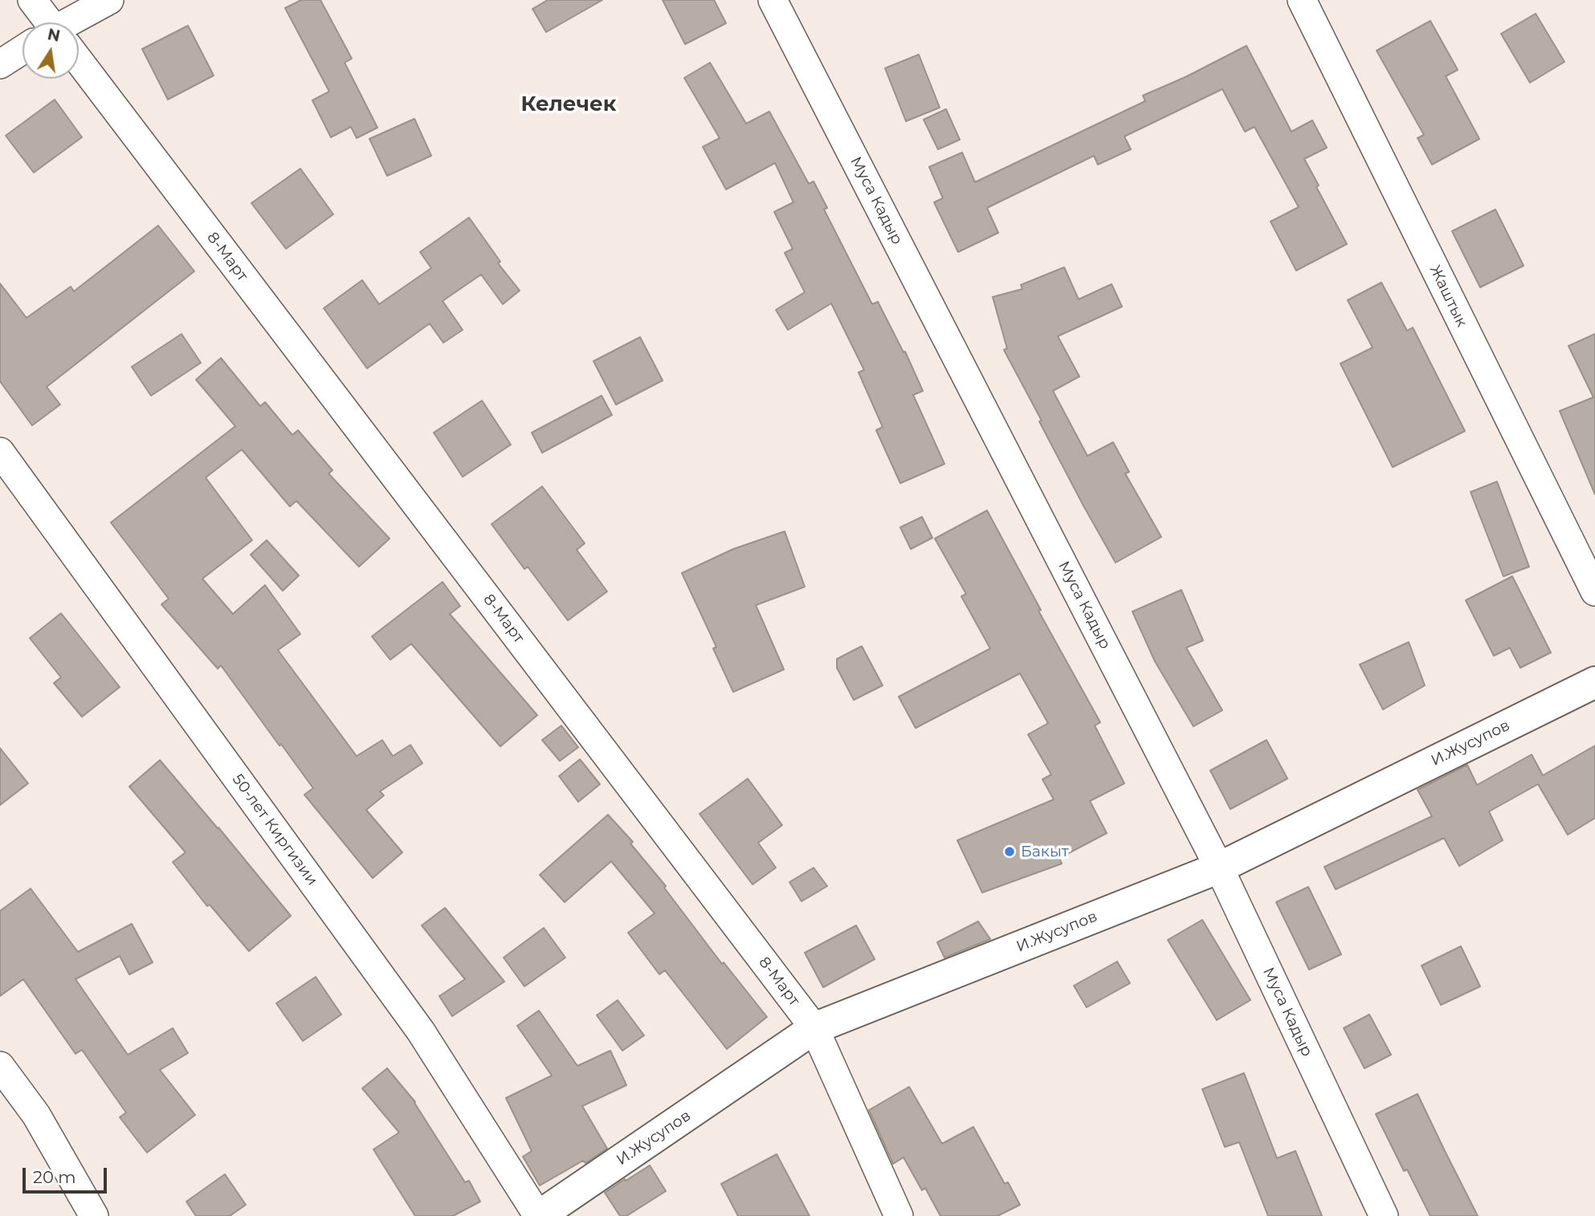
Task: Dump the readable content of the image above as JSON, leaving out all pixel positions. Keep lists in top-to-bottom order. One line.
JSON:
{"streets":{"street":["Муса Кадыр","8-Март","Жаштык","И.Жусупов","50-лет Киргизии"]},"crossings":[["Муса Кадыр","И.Жусупов"],["8-Март","И.Жусупов"],["И.Жусупов","50-лет Киргизии"]],"districts":["Келечек"],"places":["Бакыт"],"scale_bar":"20 m","north":"top"}
